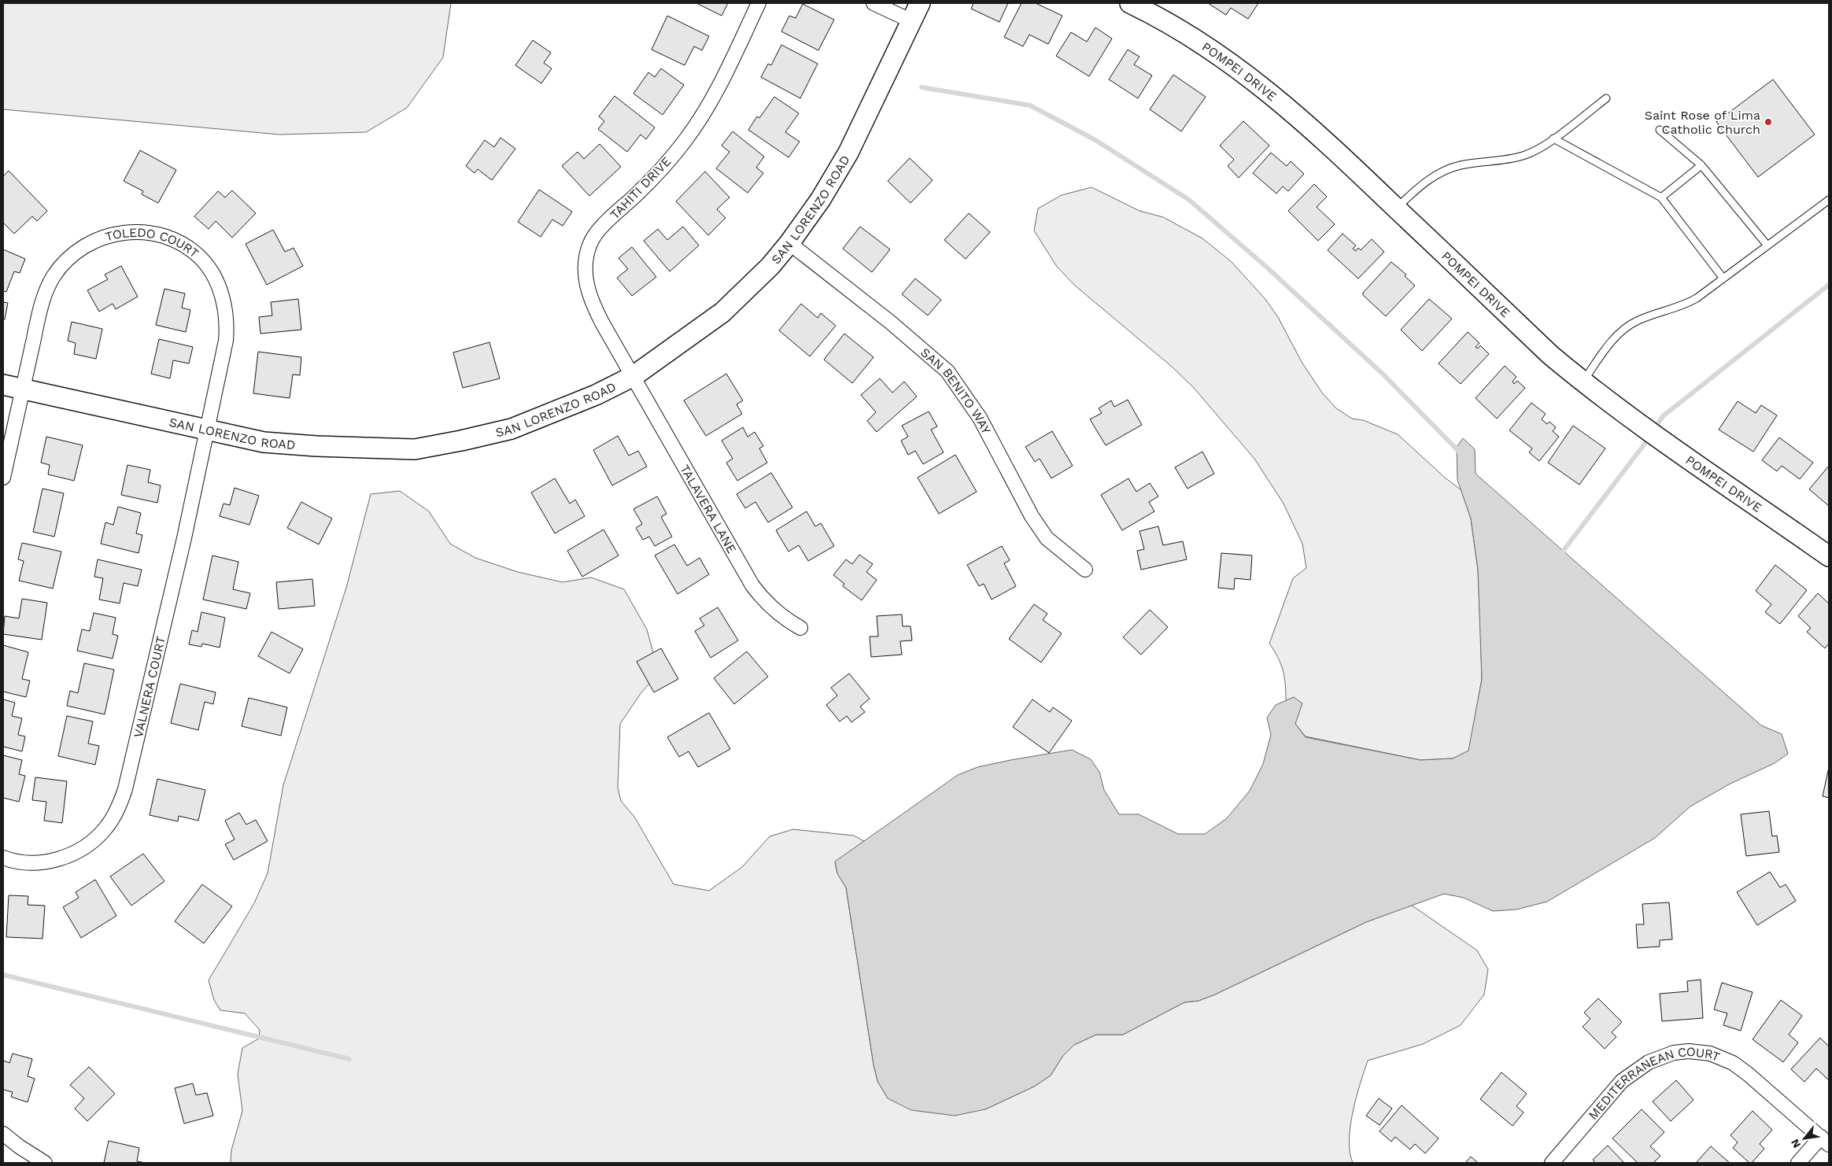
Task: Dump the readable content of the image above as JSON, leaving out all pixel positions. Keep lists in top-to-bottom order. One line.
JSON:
{"streets":{"street":["POMPEI DRIVE","TAHITI DRIVE","SAN LORENZO ROAD","TOLEDO COURT","SAN BENITO WAY","TALAVERA LANE","VALNERA COURT","MEDITERRANEAN COURT"]},"crossings":[["TAHITI DRIVE","SAN LORENZO ROAD"],["TAHITI DRIVE","TALAVERA LANE"],["SAN LORENZO ROAD","TOLEDO COURT"],["SAN LORENZO ROAD","SAN BENITO WAY"],["SAN LORENZO ROAD","TALAVERA LANE"],["SAN LORENZO ROAD","VALNERA COURT"],["TOLEDO COURT","VALNERA COURT"]],"places":["Saint Rose of Lima Catholic Church"],"north":"bottom left"}
